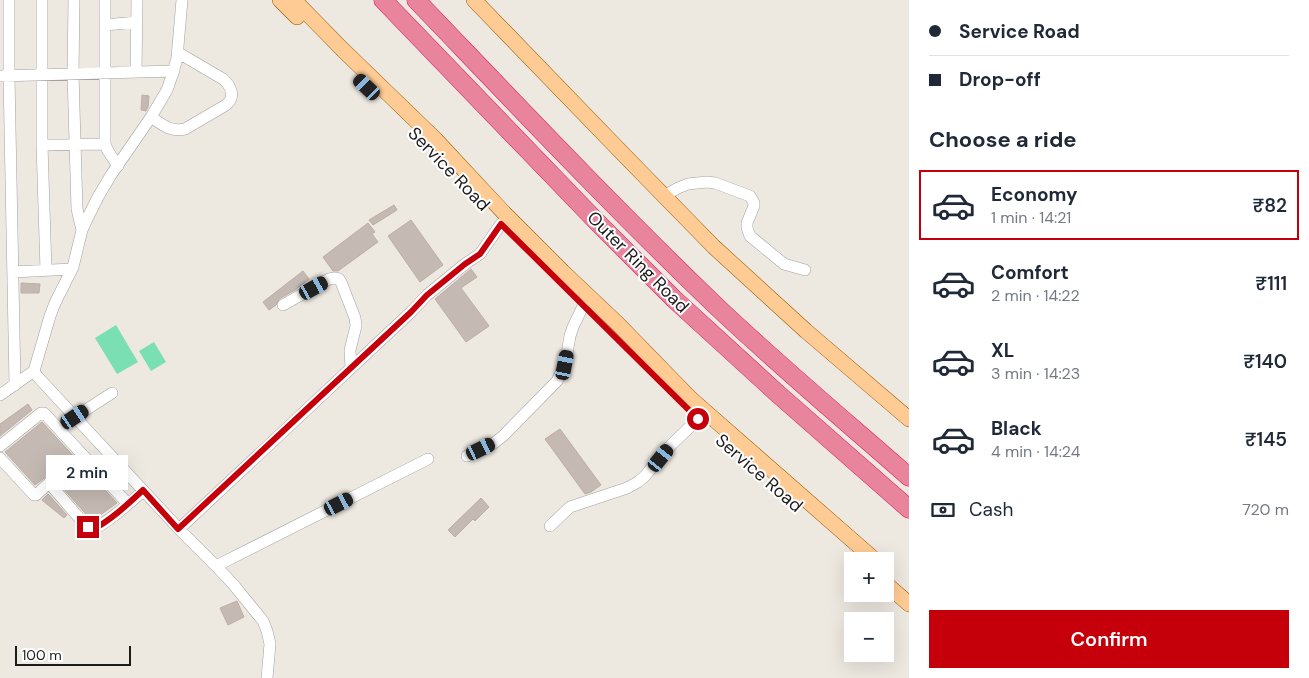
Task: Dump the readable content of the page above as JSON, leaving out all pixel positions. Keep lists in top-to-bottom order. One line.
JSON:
{"streets":{"highway":["Outer Ring Road"],"main road":["Service Road"]},"scale_bar":"100 m","page":{"banner":["Service Road","Drop-off"],"heading":"Choose a ride","list":[{"name":"Economy","note":"1 min · 14:21","value":"₹82"},{"name":"Comfort","note":"2 min · 14:22","value":"₹111"},{"name":"XL","note":"3 min · 14:23","value":"₹140"},{"name":"Black","note":"4 min · 14:24","value":"₹145"}],"bubble":"2 min","pay":["Cash","720 m"],"map_buttons":["+","−"],"buttons":"Confirm","scale":"100 m"}}
